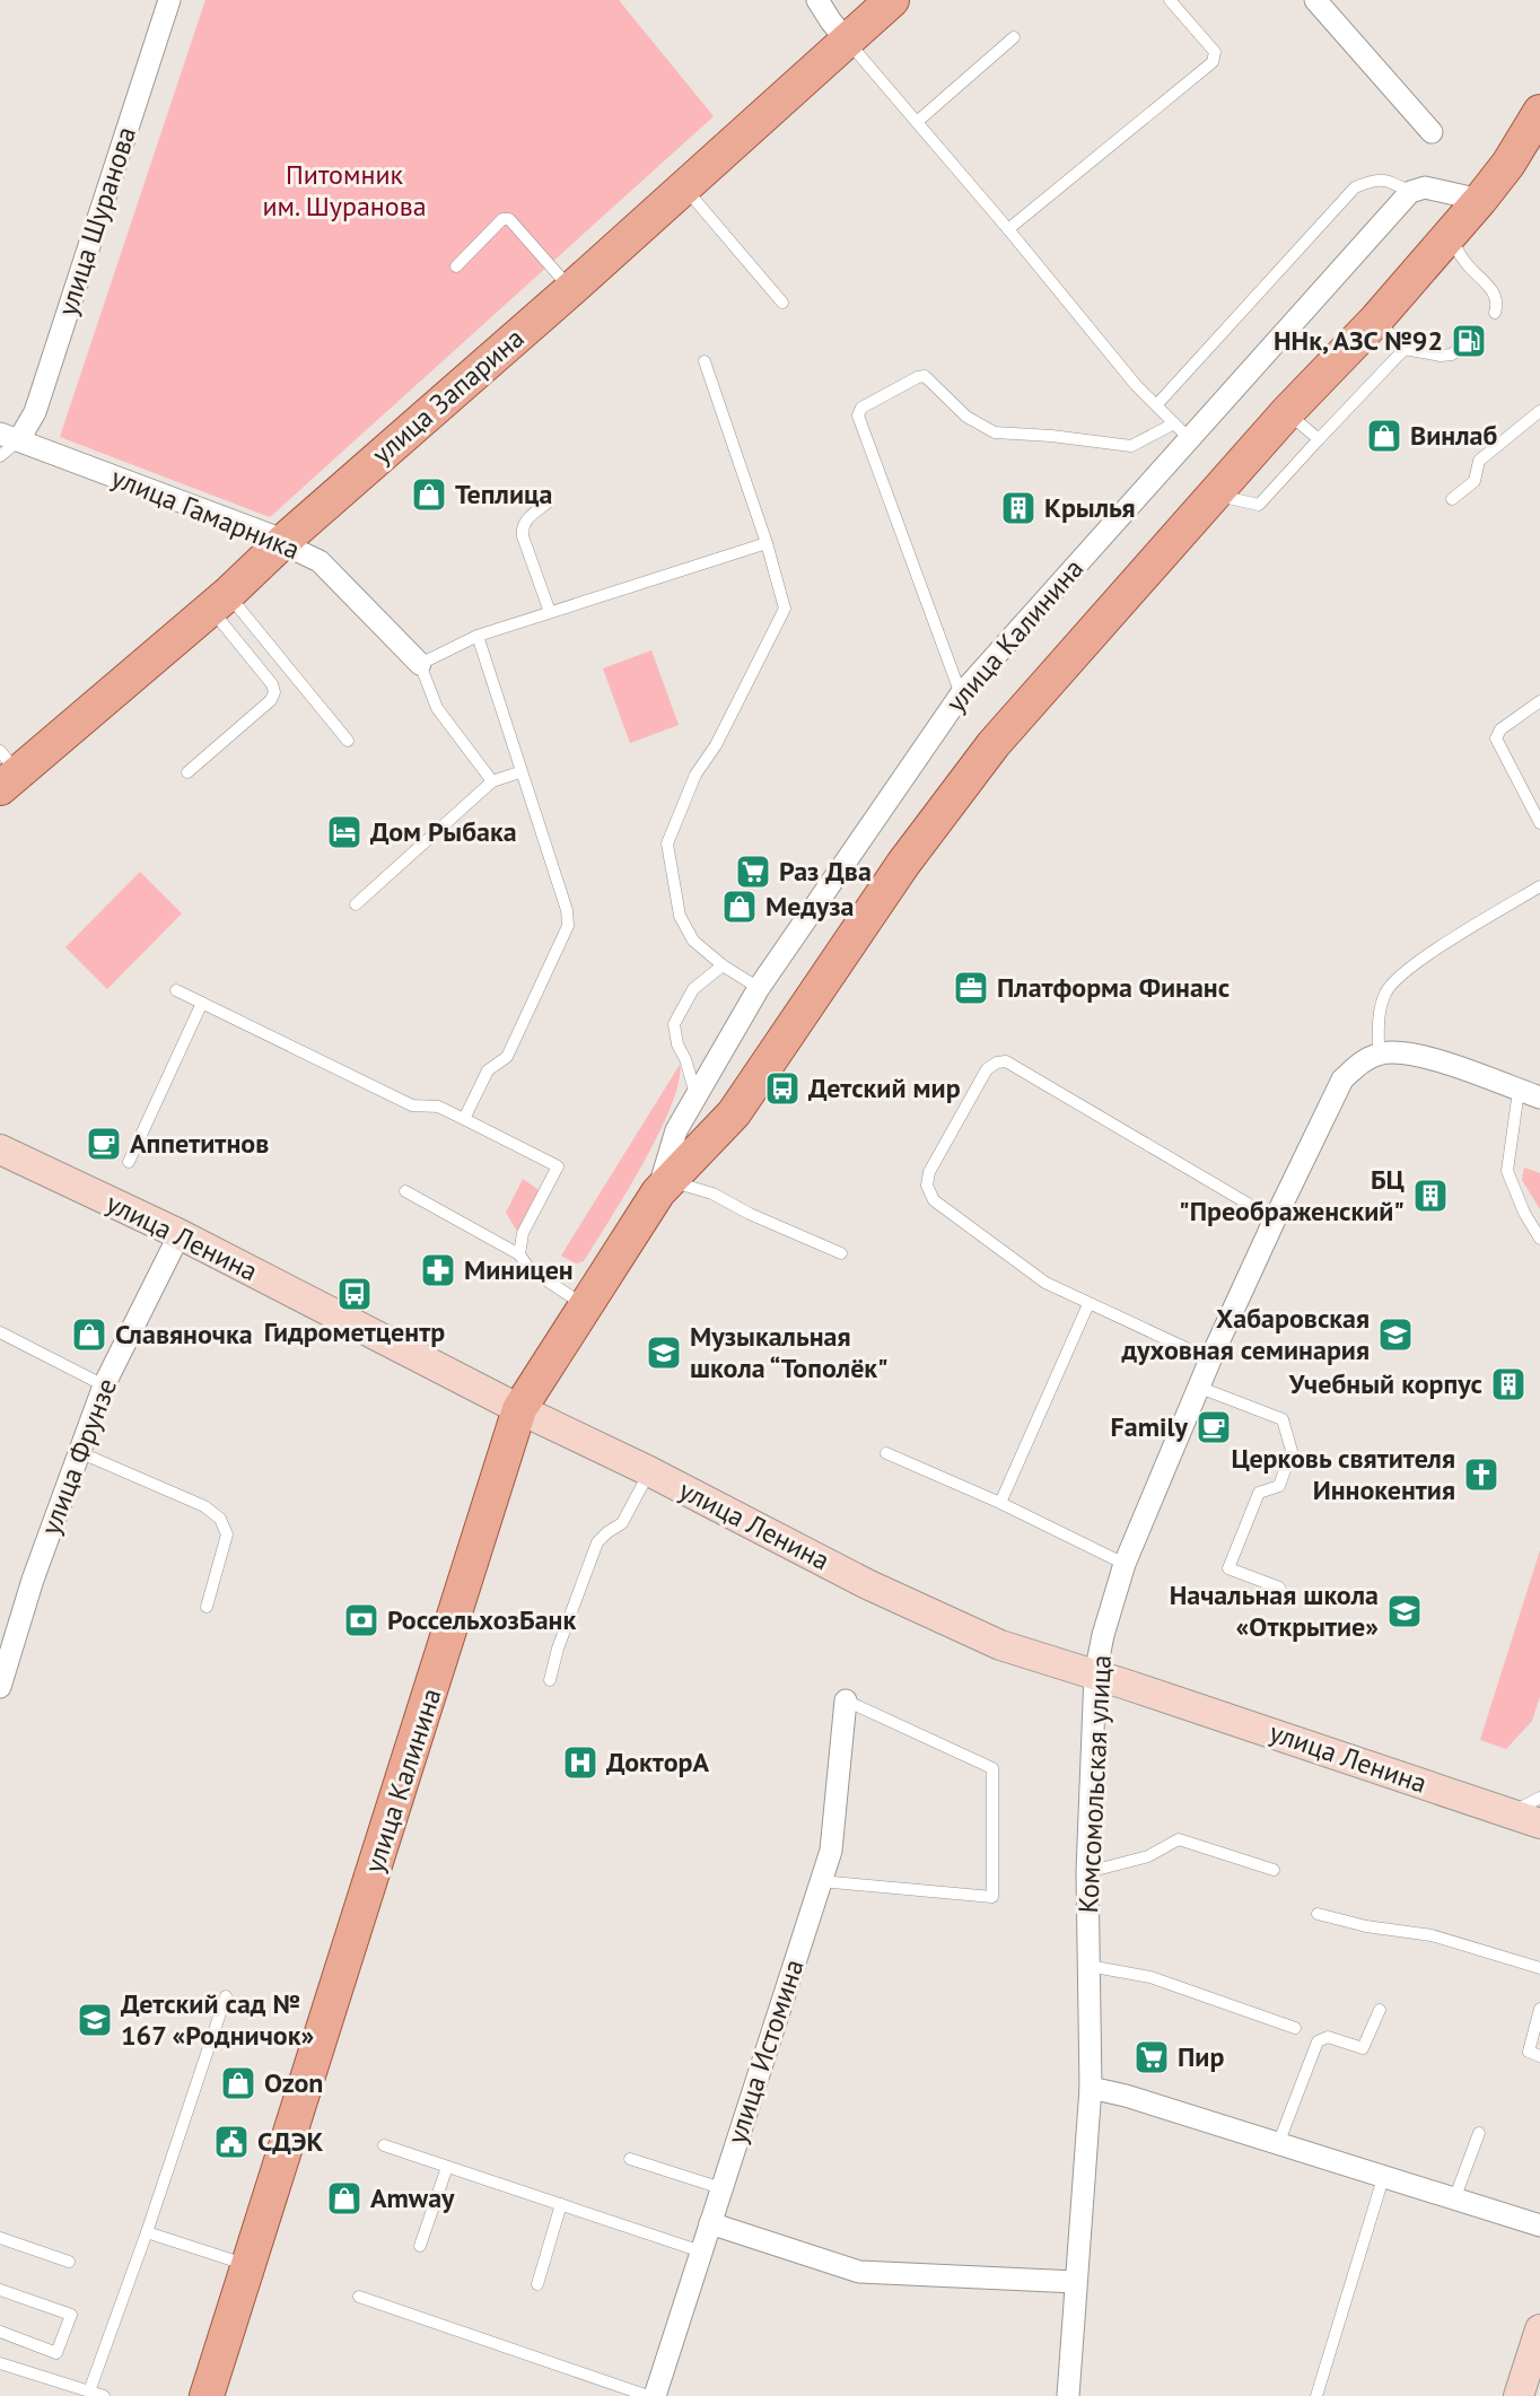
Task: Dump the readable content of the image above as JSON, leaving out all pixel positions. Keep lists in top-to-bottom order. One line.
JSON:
{"streets":{"main road":["улица Запарина","улица Калинина","улица Ленина"],"street":["улица Шуранова","улица Гамарника","улица Фрунзе","Комсомольская улица","улица Истомина"]},"crossings":[["улица Шуранова","улица Гамарника"],["улица Запарина","улица Гамарника"],["улица Калинина","улица Ленина"],["улица Ленина","улица Фрунзе"],["улица Ленина","Комсомольская улица"]],"parks":["Питомник им. Шуранова"],"places":{"fuel station":["ННк, АЗС №92"],"shop":["Винлаб","Теплица","Медуза","Славяночка","Ozon","Amway"],"building":["Крылья","БЦ \"Преображенский\"","Учебный корпус"],"hotel":["Дом Рыбака"],"supermarket":["Раз Два","Пир"],"office":["Платформа Финанс"],"bus stop":["Детский мир","Гидрометцентр"],"cafe":["Аппетитнов","Family"],"pharmacy":["Миницен"],"school or university":["Хабаровская духовная семинария","Музыкальная школа “Тополёк\"","Начальная школа «Открытие»","Детский сад № 167 «Родничок»"],"church":["Церковь святителя Иннокентия"],"bank":["РоссельхозБанк"],"hospital":["ДокторА"],"public building":["СДЭК"]}}
